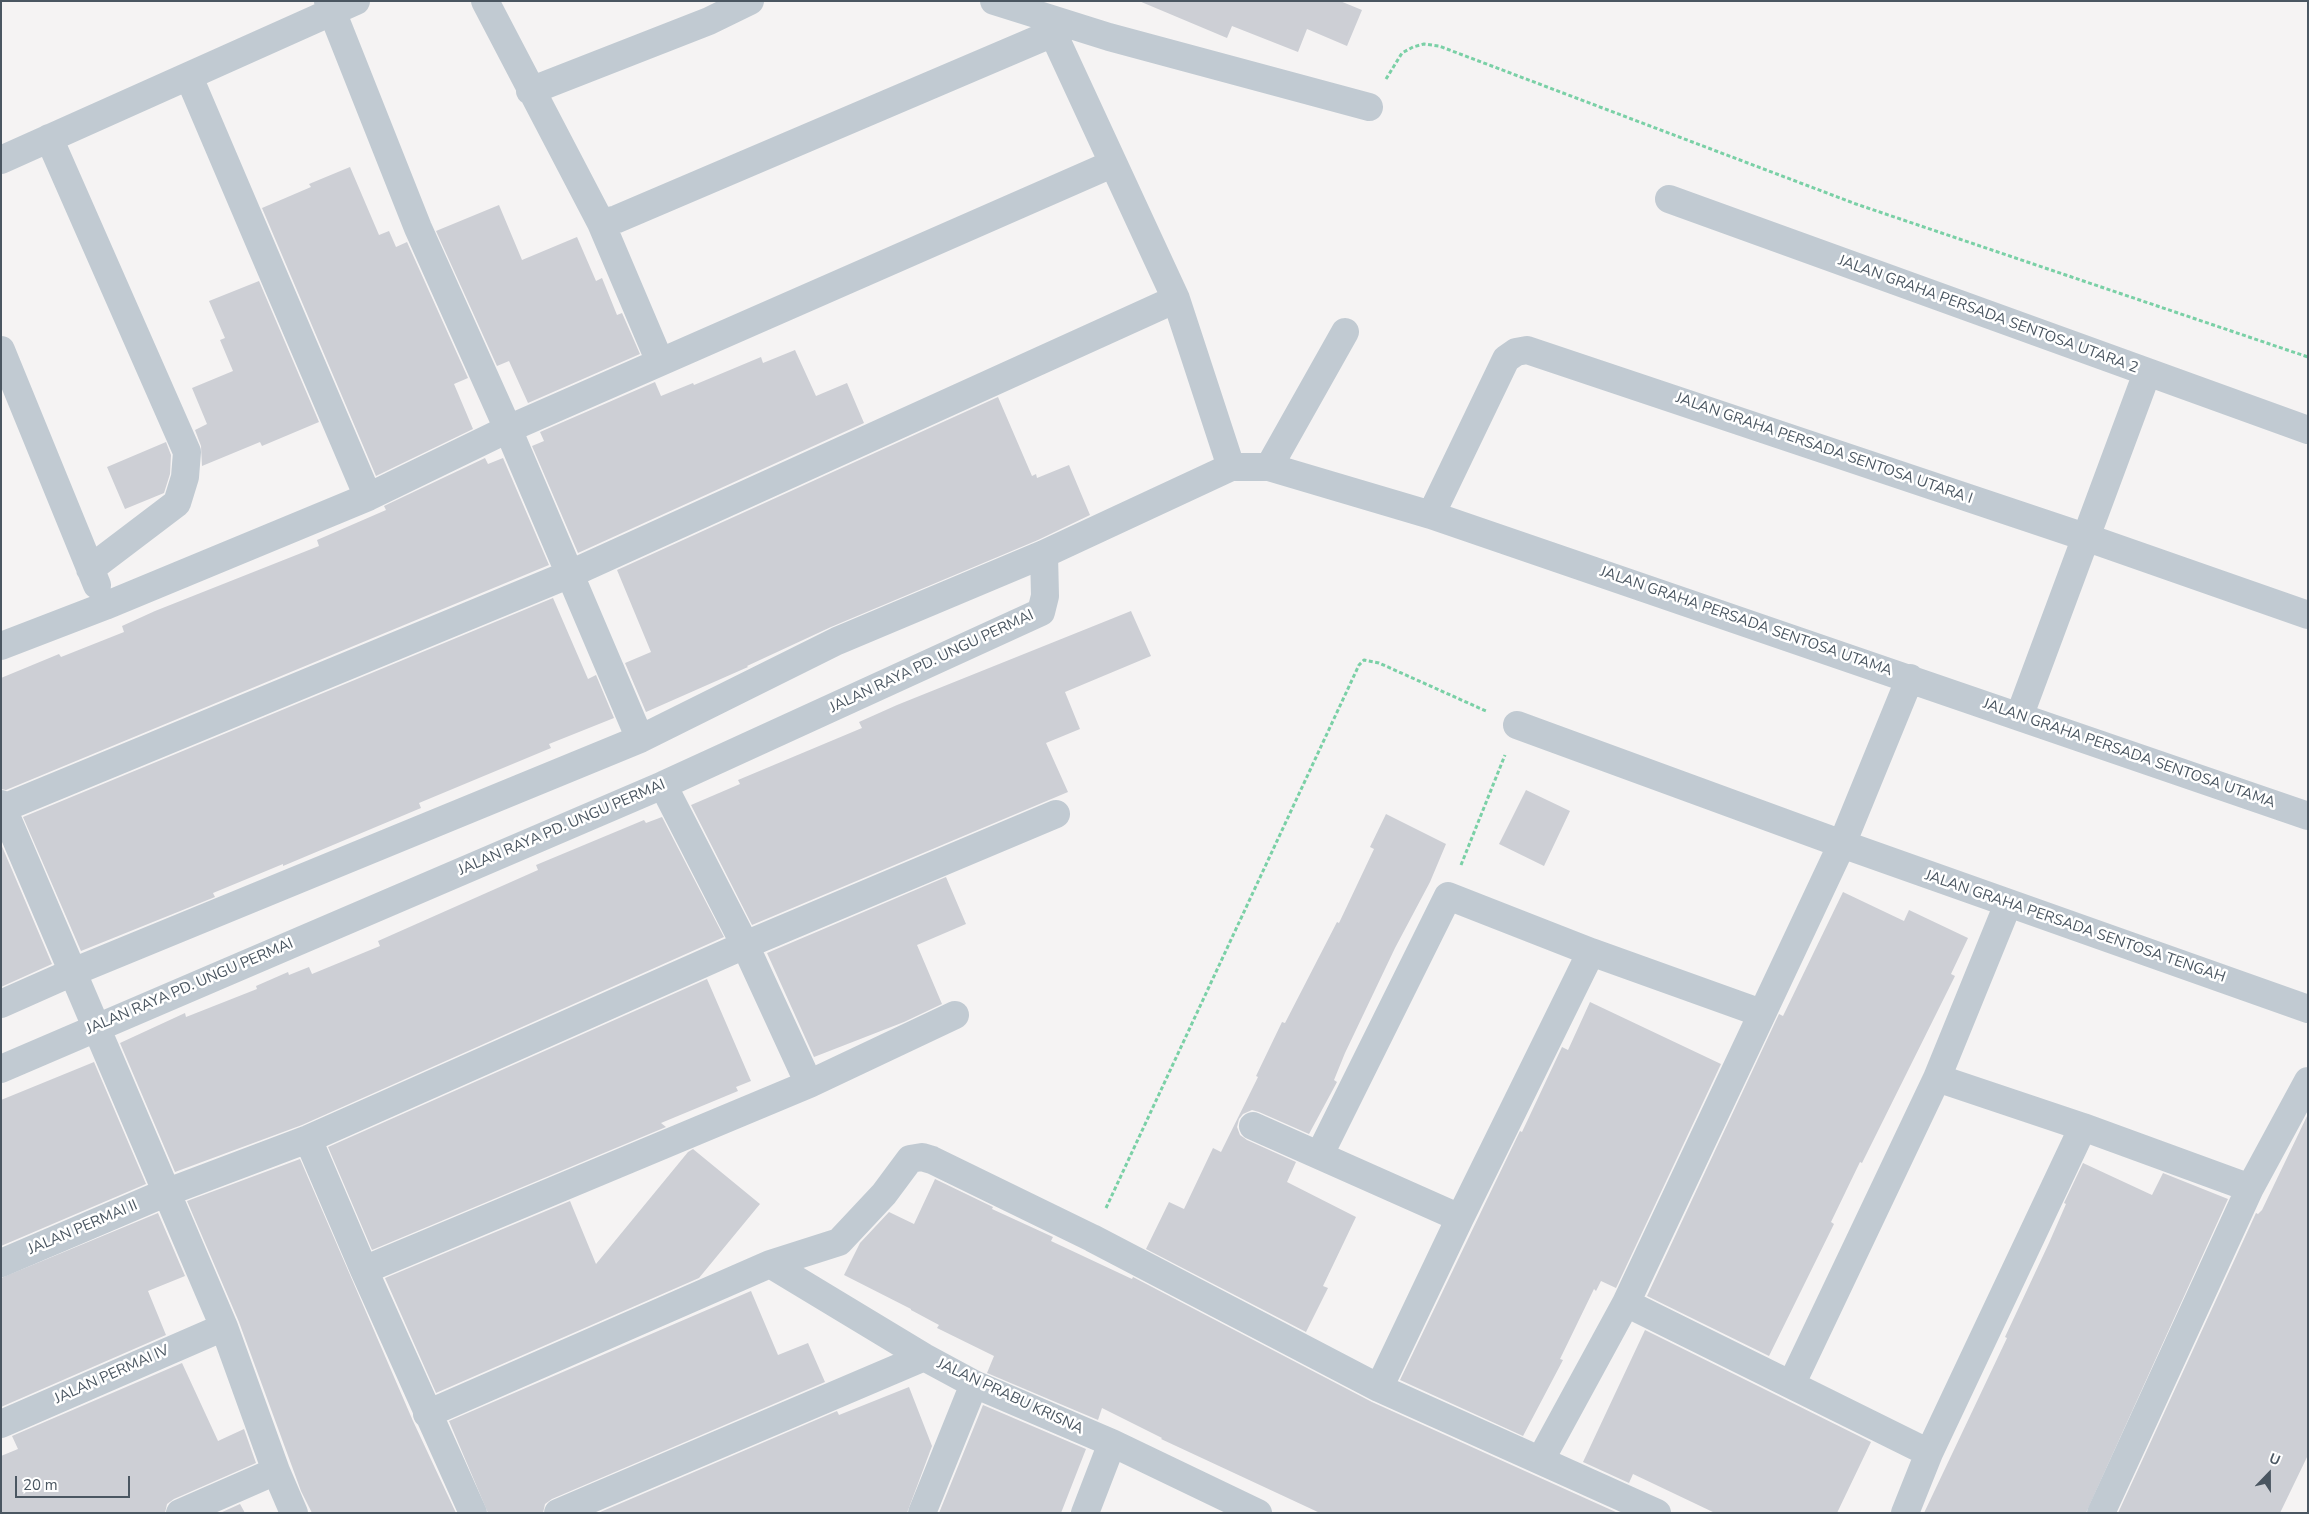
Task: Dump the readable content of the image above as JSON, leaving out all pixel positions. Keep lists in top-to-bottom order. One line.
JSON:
{"streets":{"street":["JALAN GRAHA PERSADA SENTOSA UTARA 2","JALAN GRAHA PERSADA SENTOSA UTARA I","JALAN GRAHA PERSADA SENTOSA UTAMA","JALAN RAYA PD. UNGU PERMAI","JALAN GRAHA PERSADA SENTOSA TENGAH","JALAN PERMAI II","JALAN PERMAI IV","JALAN PRABU KRISNA"]},"crossings":[["JALAN GRAHA PERSADA SENTOSA UTARA I","JALAN GRAHA PERSADA SENTOSA UTAMA"],["JALAN GRAHA PERSADA SENTOSA UTAMA","JALAN RAYA PD. UNGU PERMAI"]],"scale_bar":"20 m","north":"top"}
